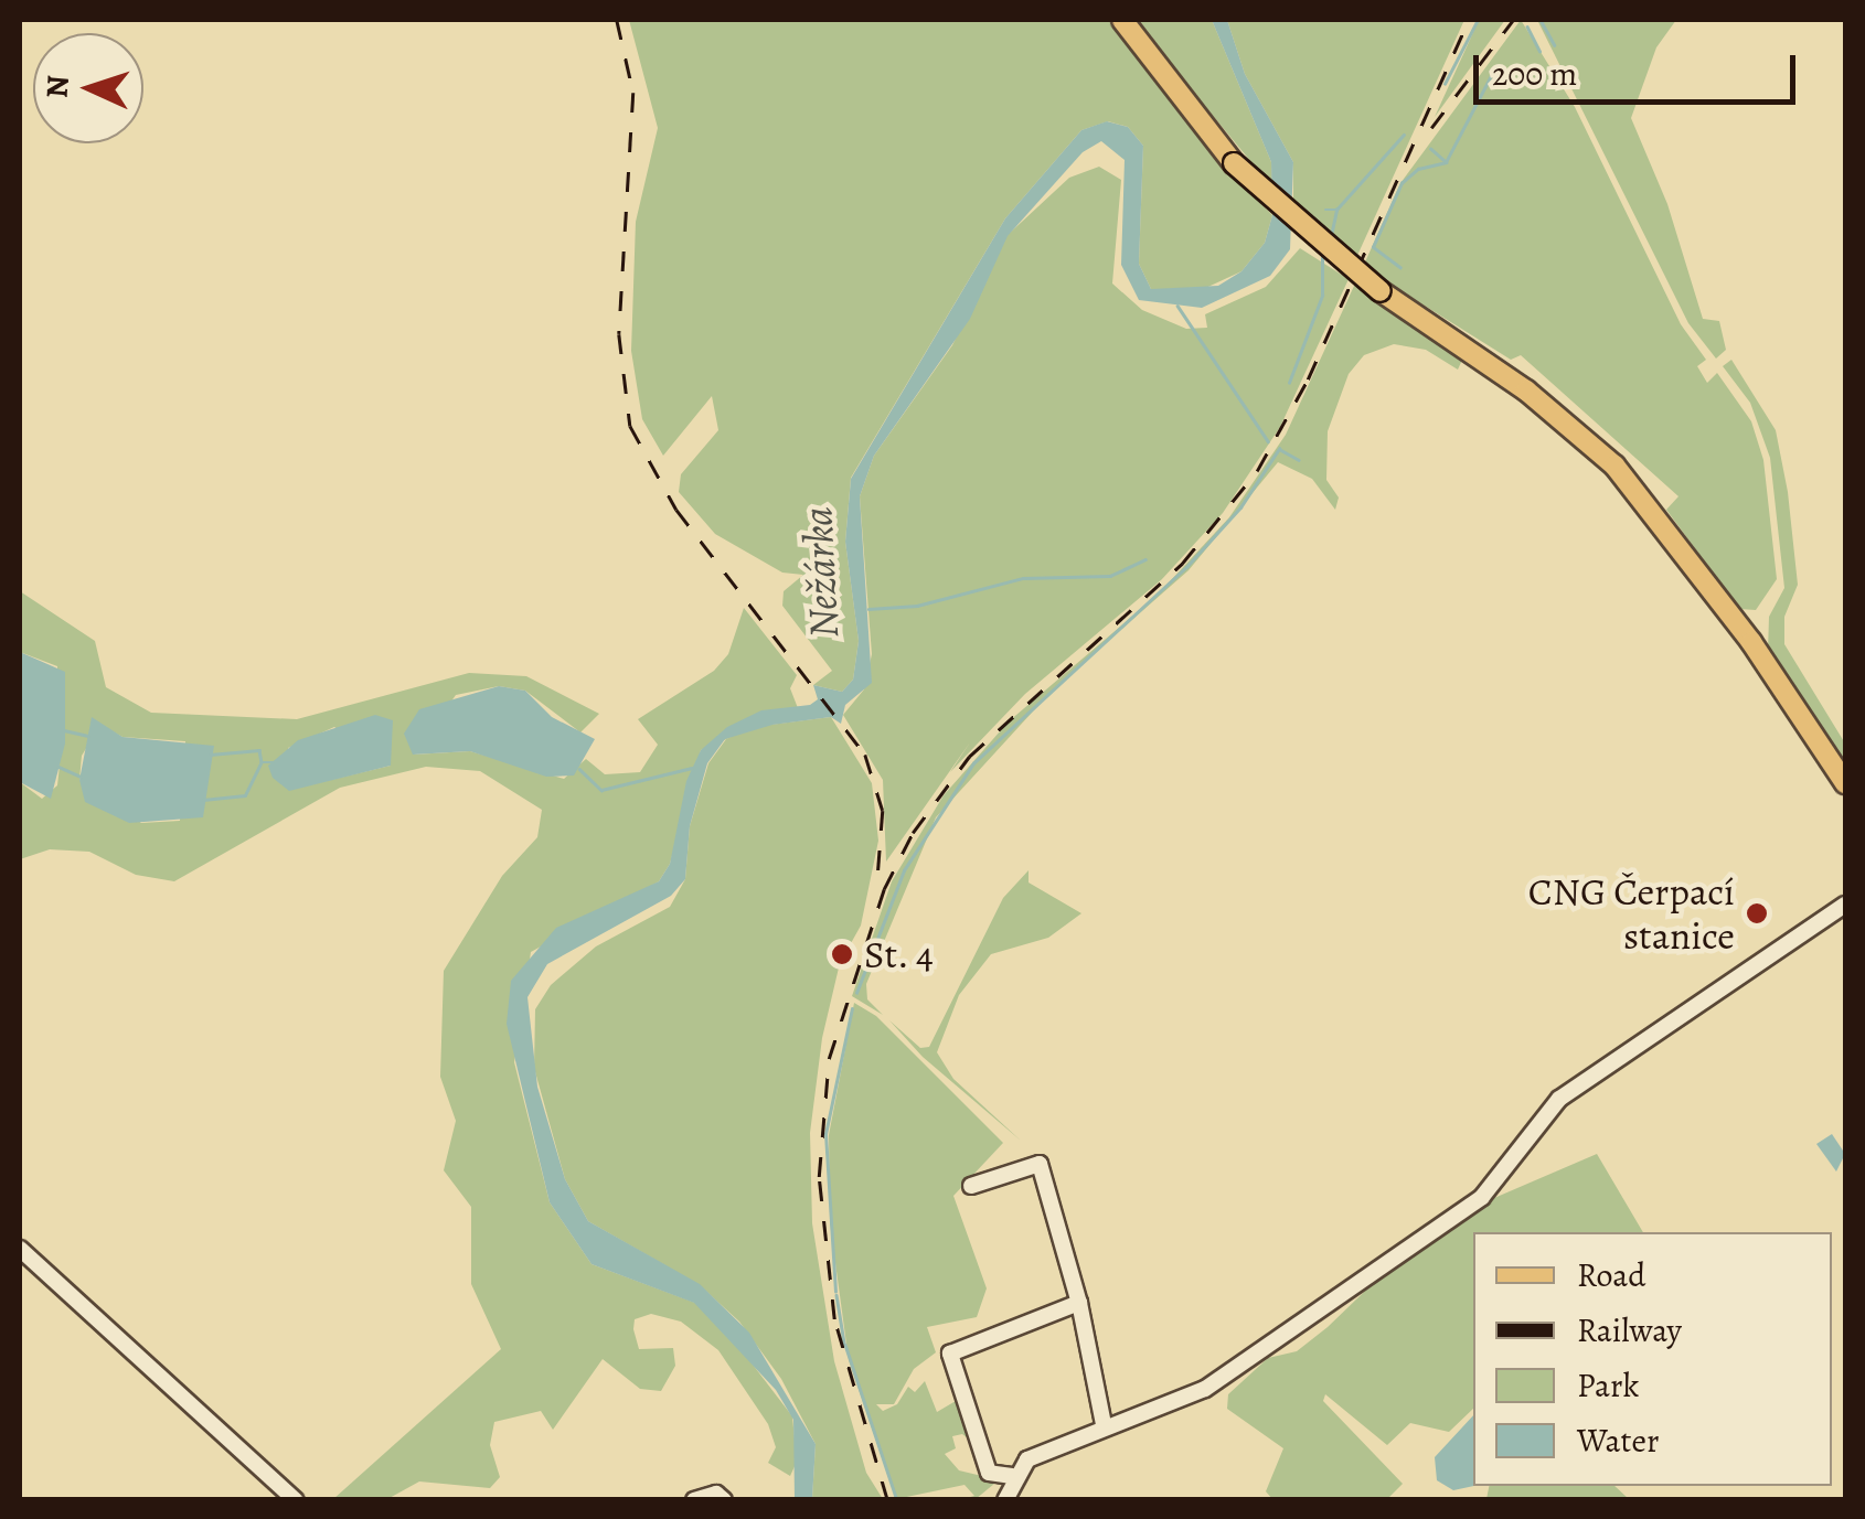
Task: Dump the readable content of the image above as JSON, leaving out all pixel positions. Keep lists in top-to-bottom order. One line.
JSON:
{"water":["Nežárka"],"places":["CNG Čerpací stanice","St. 4"],"legend":["Road","Railway","Park","Water"],"scale_bar":"200 m","north":"left"}
